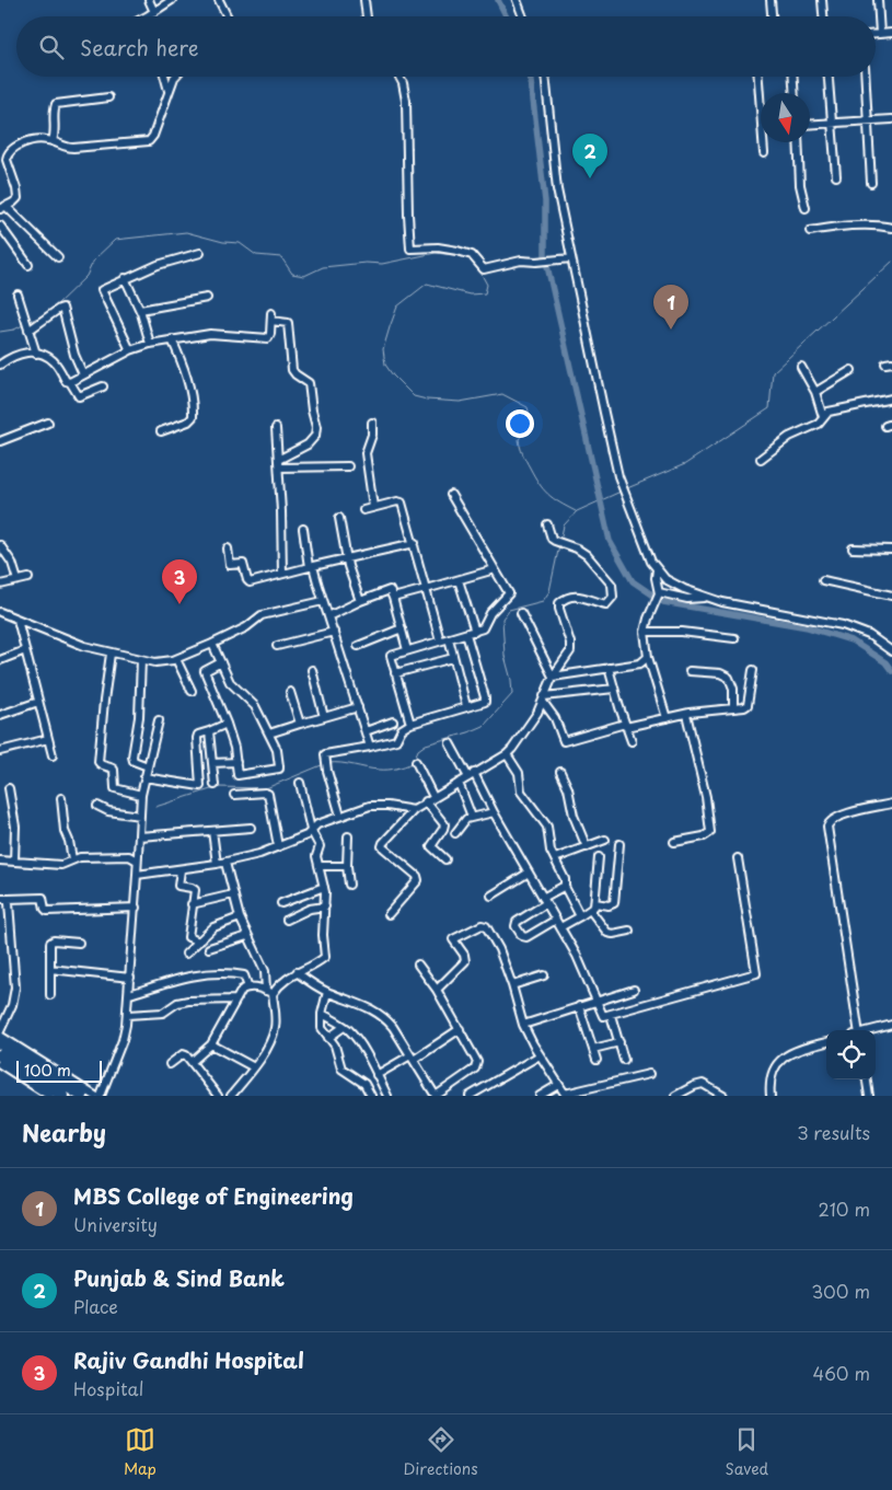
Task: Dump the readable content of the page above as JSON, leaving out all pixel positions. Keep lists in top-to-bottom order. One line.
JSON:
{"scale_bar":"100 m","north":"bottom","page":{"search":"Search here","pins":["2","1","3"],"scale":"100 m","heading":["Nearby","3 results"],"list":[{"mark":"1","name":"MBS College of Engineering","note":"University","value":"210 m"},{"mark":"2","name":"Punjab & Sind Bank","note":"Place","value":"300 m"},{"mark":"3","name":"Rajiv Gandhi Hospital","note":"Hospital","value":"460 m"}],"nav":["Map","Directions","Saved"]}}
